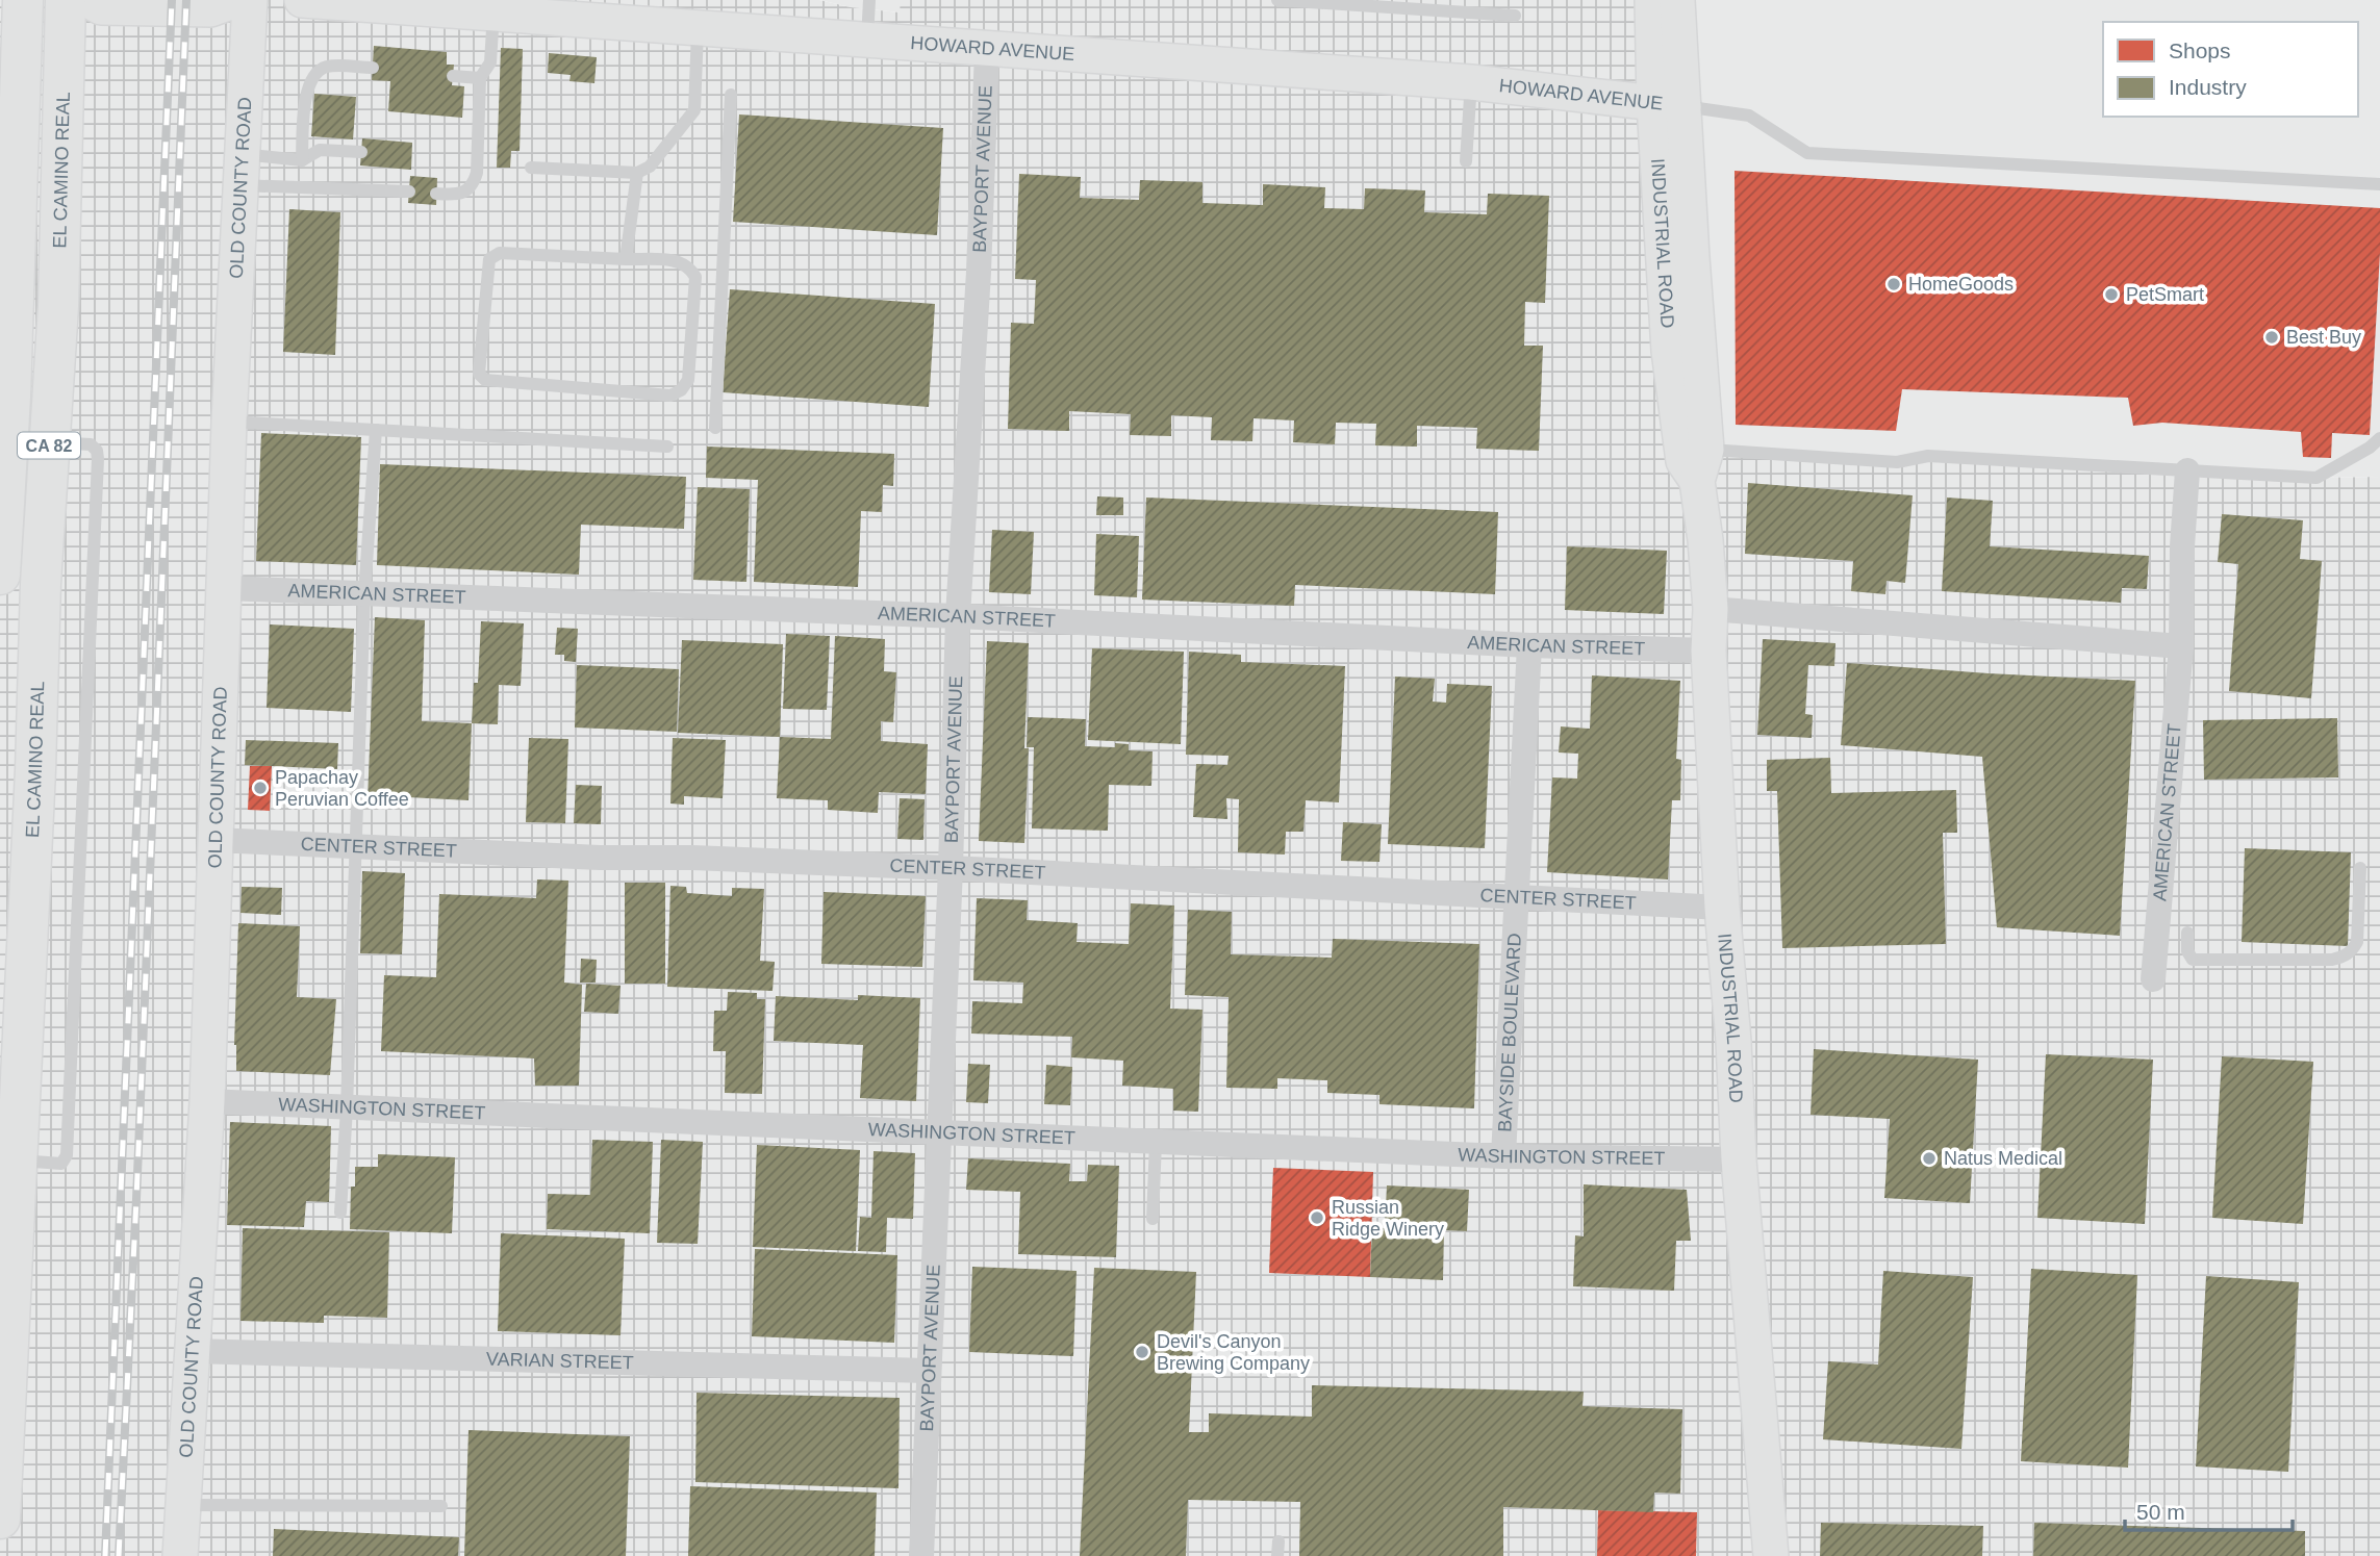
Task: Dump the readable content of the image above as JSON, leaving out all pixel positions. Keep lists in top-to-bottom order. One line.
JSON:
{"streets":{"main road":["EL CAMINO REAL","CA 82"],"street":["HOWARD AVENUE","BAYPORT AVENUE","OLD COUNTY ROAD","INDUSTRIAL ROAD","AMERICAN STREET","CENTER STREET","BAYSIDE BOULEVARD","WASHINGTON STREET","VARIAN STREET"]},"crossings":[["HOWARD AVENUE","BAYPORT AVENUE"],["HOWARD AVENUE","INDUSTRIAL ROAD"],["BAYPORT AVENUE","AMERICAN STREET"],["BAYPORT AVENUE","CENTER STREET"],["BAYPORT AVENUE","WASHINGTON STREET"],["BAYPORT AVENUE","VARIAN STREET"],["OLD COUNTY ROAD","AMERICAN STREET"],["OLD COUNTY ROAD","CENTER STREET"],["OLD COUNTY ROAD","WASHINGTON STREET"],["OLD COUNTY ROAD","VARIAN STREET"],["INDUSTRIAL ROAD","AMERICAN STREET"],["INDUSTRIAL ROAD","CENTER STREET"],["INDUSTRIAL ROAD","WASHINGTON STREET"],["AMERICAN STREET","BAYSIDE BOULEVARD"],["CENTER STREET","BAYSIDE BOULEVARD"],["BAYSIDE BOULEVARD","WASHINGTON STREET"]],"places":["HomeGoods","PetSmart","Best Buy","Papachay Peruvian Coffee","Natus Medical","Russian Ridge Winery","Devil's Canyon Brewing Company"],"legend":["Shops","Industry"],"scale_bar":"50 m"}
